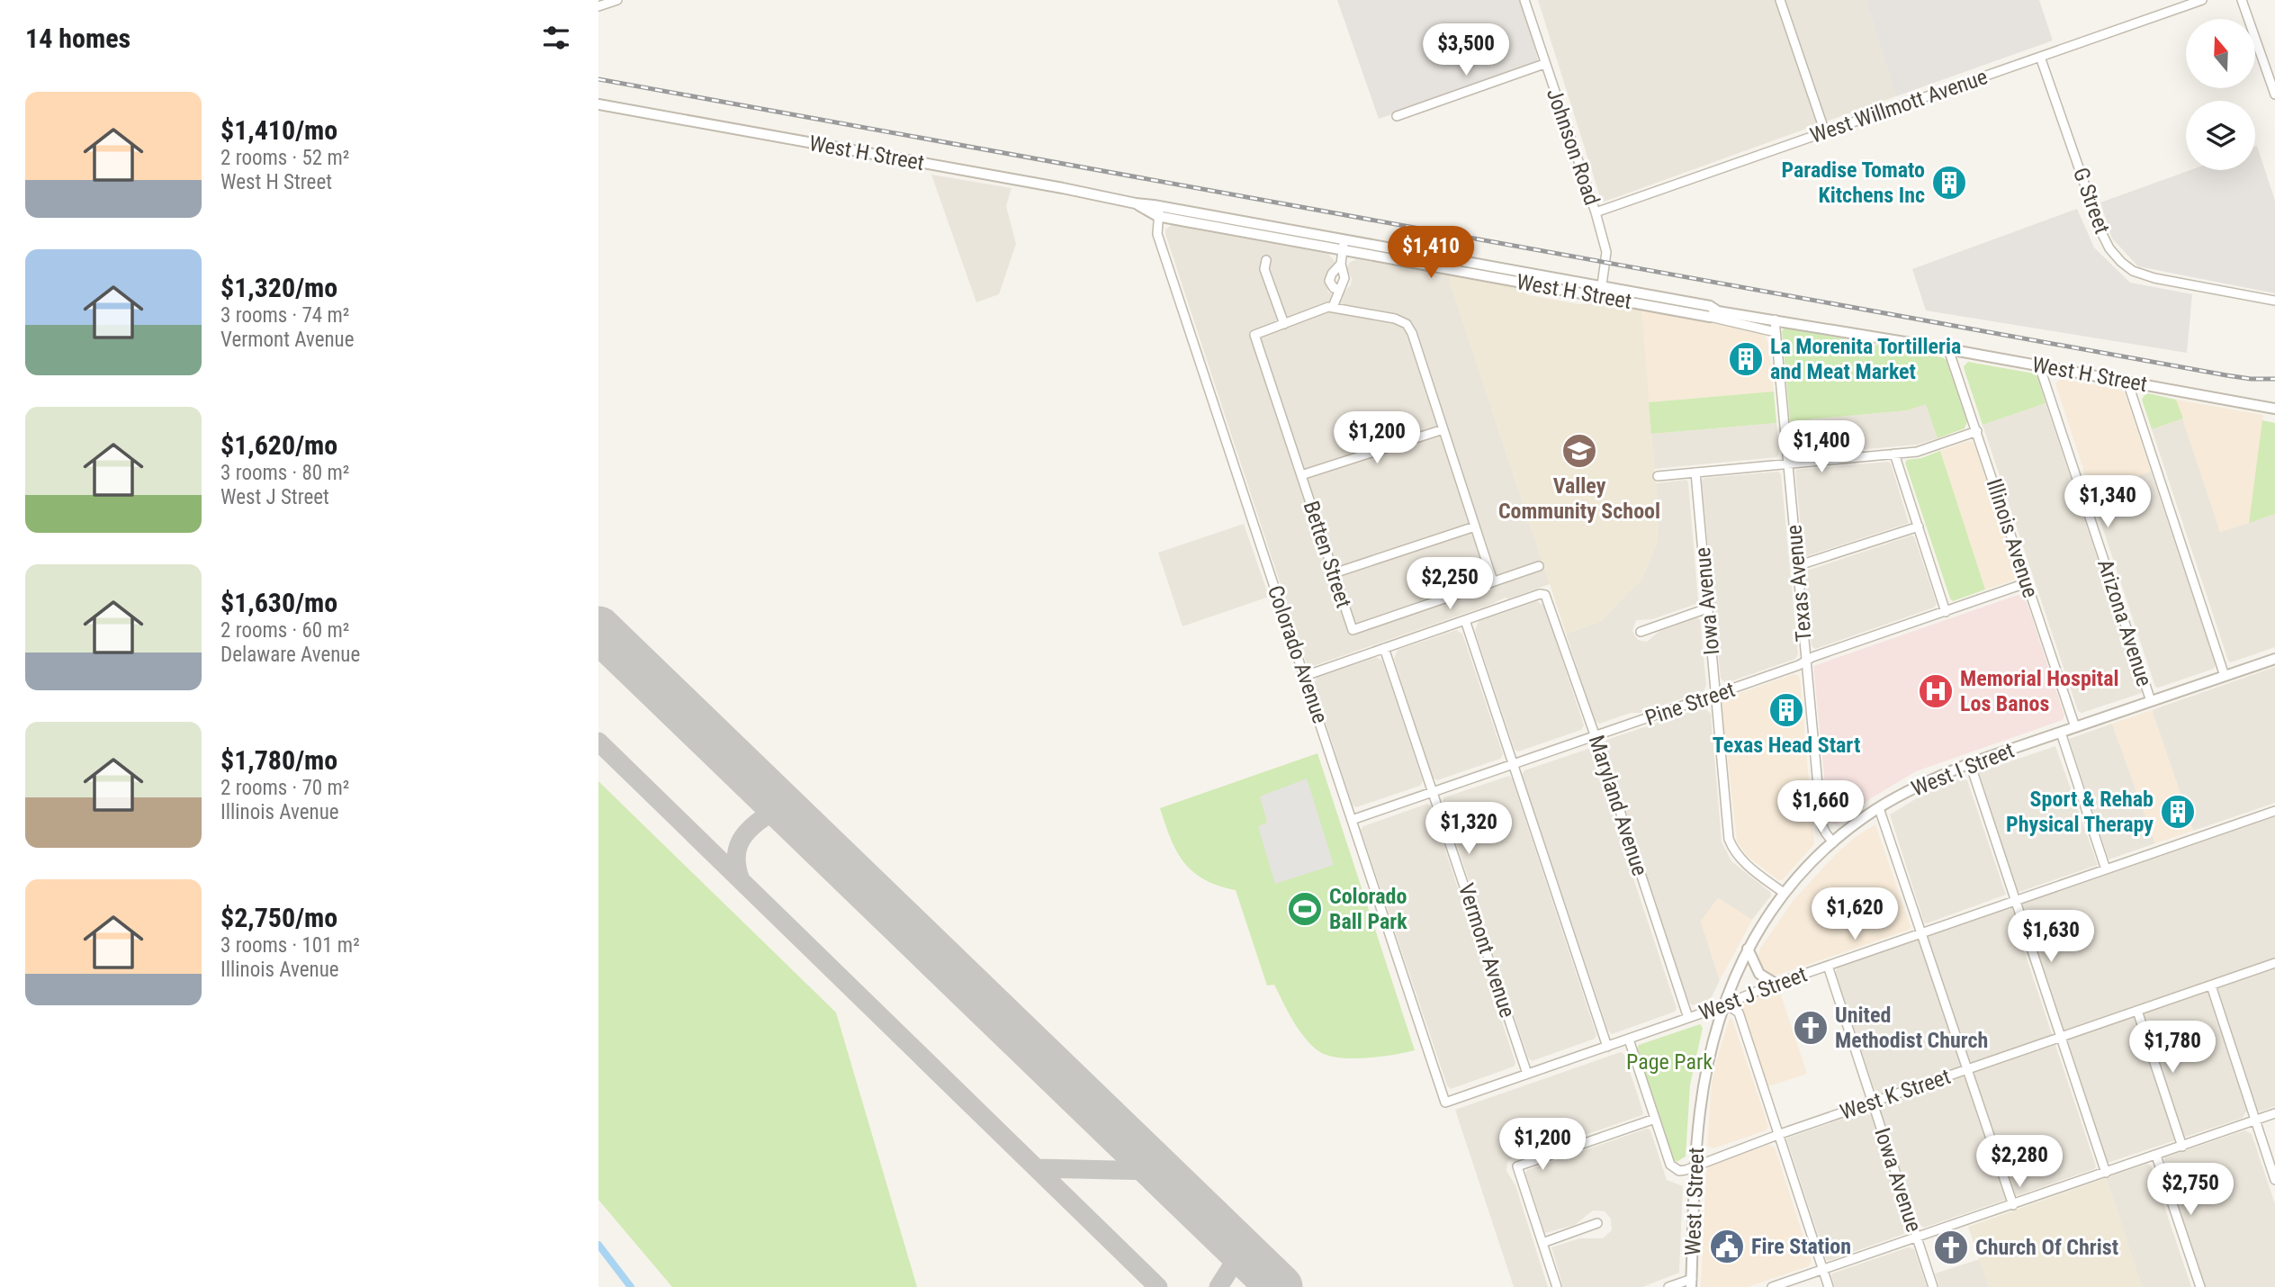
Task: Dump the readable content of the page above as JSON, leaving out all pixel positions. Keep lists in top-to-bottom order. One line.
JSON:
{"streets":{"street":["West Willmott Avenue","Johnson Road","West H Street","G Street","Illinois Avenue","Betten Street","Texas Avenue","Iowa Avenue","Arizona Avenue","Colorado Avenue","Pine Street","West I Street","Maryland Avenue","Vermont Avenue","West J Street","West K Street"]},"crossings":[["West Willmott Avenue","Johnson Road"],["West Willmott Avenue","G Street"],["Johnson Road","West H Street"],["West H Street","Illinois Avenue"],["West H Street","Texas Avenue"],["West H Street","Arizona Avenue"],["West H Street","Colorado Avenue"],["Illinois Avenue","Pine Street"],["Illinois Avenue","West I Street"],["Texas Avenue","Pine Street"],["Texas Avenue","West I Street"],["Iowa Avenue","Pine Street"],["Iowa Avenue","West I Street"],["Iowa Avenue","West J Street"],["Iowa Avenue","West K Street"],["Arizona Avenue","West I Street"],["Colorado Avenue","Pine Street"],["Colorado Avenue","West J Street"],["Pine Street","Maryland Avenue"],["Pine Street","Vermont Avenue"],["West I Street","West J Street"],["West I Street","West K Street"],["Maryland Avenue","West J Street"],["Vermont Avenue","West J Street"]],"parks":["Page Park"],"places":{"building":["Paradise Tomato Kitchens Inc","La Morenita Tortilleria and Meat Market","Texas Head Start","Sport & Rehab Physical Therapy"],"school or university":["Valley Community School"],"hospital":["Memorial Hospital Los Banos"],"sports":["Colorado Ball Park"],"church":["United Methodist Church","Church Of Christ"],"public building":["Fire Station"]},"north":"top","page":{"heading":"14 homes","price":["$3,500","$1,410","$1,200","$1,400","$1,340","$2,250","$1,660","$1,320","$1,620","$1,630","$1,780","$1,200","$2,280","$2,750"],"list":[{"name":"$1,410/mo","note":"2 rooms · 52 m² · West H Street"},{"name":"$1,320/mo","note":"3 rooms · 74 m² · Vermont Avenue"},{"name":"$1,620/mo","note":"3 rooms · 80 m² · West J Street"},{"name":"$1,630/mo","note":"2 rooms · 60 m² · Delaware Avenue"},{"name":"$1,780/mo","note":"2 rooms · 70 m² · Illinois Avenue"},{"name":"$2,750/mo","note":"3 rooms · 101 m² · Illinois Avenue"}]}}
